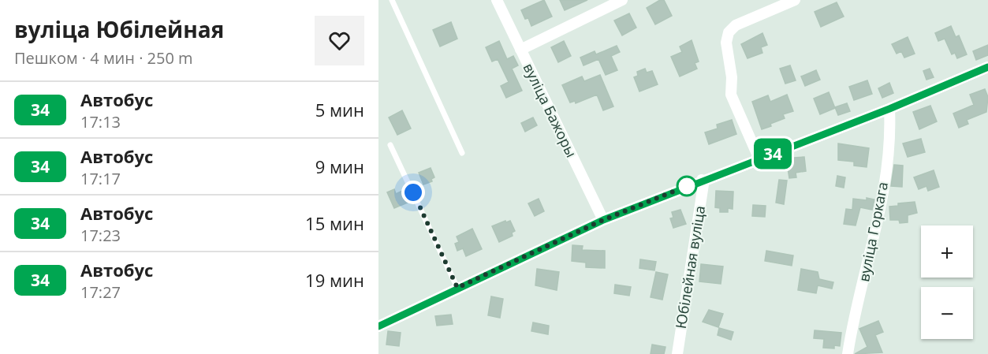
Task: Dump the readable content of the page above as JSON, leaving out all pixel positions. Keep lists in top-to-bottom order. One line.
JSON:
{"streets":{"street":["вуліца Бажоры","вуліца Горкага","Юбілейная вуліца"]},"lines":["bus line 34"],"page":{"heading":["вуліца Юбілейная","Пешком · 4 мин · 250 m"],"on_map":"34","list":[{"mark":"34","name":"Автобус","note":"17:13","value":"5 мин"},{"mark":"34","name":"Автобус","note":"17:17","value":"9 мин"},{"mark":"34","name":"Автобус","note":"17:23","value":"15 мин"},{"mark":"34","name":"Автобус","note":"17:27","value":"19 мин"}],"map_buttons":["+","−"]}}
